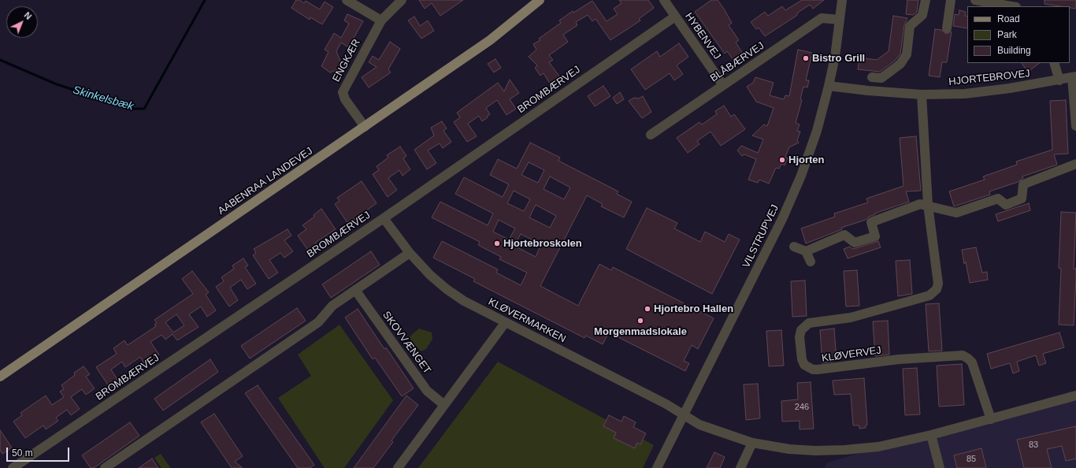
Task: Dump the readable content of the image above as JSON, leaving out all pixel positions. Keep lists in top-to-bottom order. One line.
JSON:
{"streets":{"main road":["AABENRAA LANDEVEJ"],"street":["HYBENVEJ","ENGKÆR","BLÅBÆRVEJ","HJORTEBROVEJ","BROMBÆRVEJ","VILSTRUPVEJ","KLØVERMARKEN","SKOVVÆNGET","KLØVERVEJ"]},"crossings":[["HYBENVEJ","BLÅBÆRVEJ"],["HYBENVEJ","BROMBÆRVEJ"],["ENGKÆR","AABENRAA LANDEVEJ"],["BLÅBÆRVEJ","VILSTRUPVEJ"],["HJORTEBROVEJ","VILSTRUPVEJ"],["BROMBÆRVEJ","KLØVERMARKEN"],["VILSTRUPVEJ","KLØVERMARKEN"]],"water":["Skinkelsbæk"],"places":["Bistro Grill","Hjorten","Hjortebroskolen","Hjortebro Hallen","Morgenmadslokale"],"house_numbers":["246","83","85"],"legend":["Road","Park","Building"],"scale_bar":"50 m","north":"top right"}
